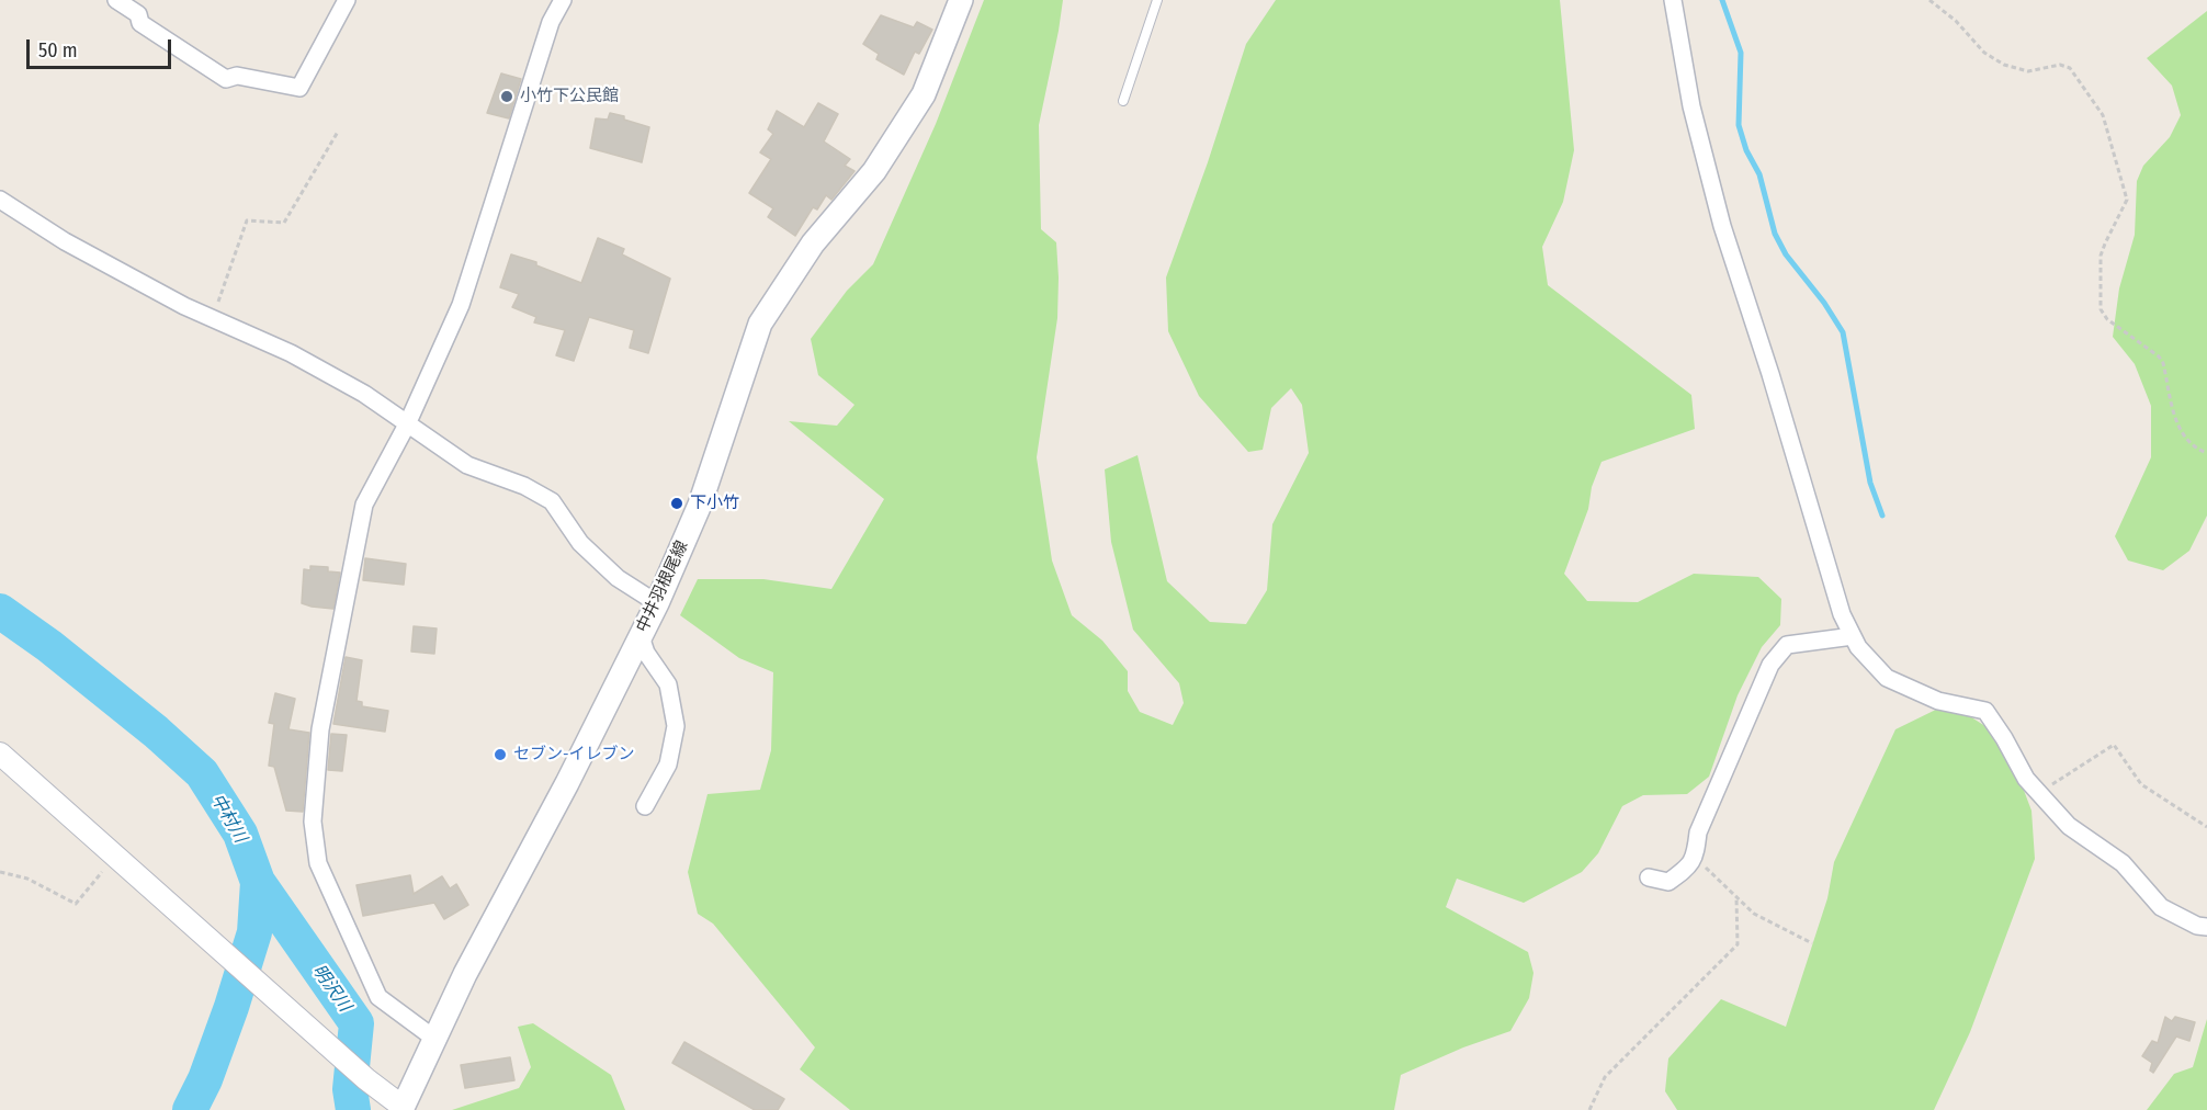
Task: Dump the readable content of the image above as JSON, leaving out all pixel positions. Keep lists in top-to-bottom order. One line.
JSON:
{"streets":{"main road":["中井羽根尾線"]},"water":["中村川","明沢川"],"places":["小竹下公民館","下小竹","セブン-イレブン"],"scale_bar":"50 m"}
